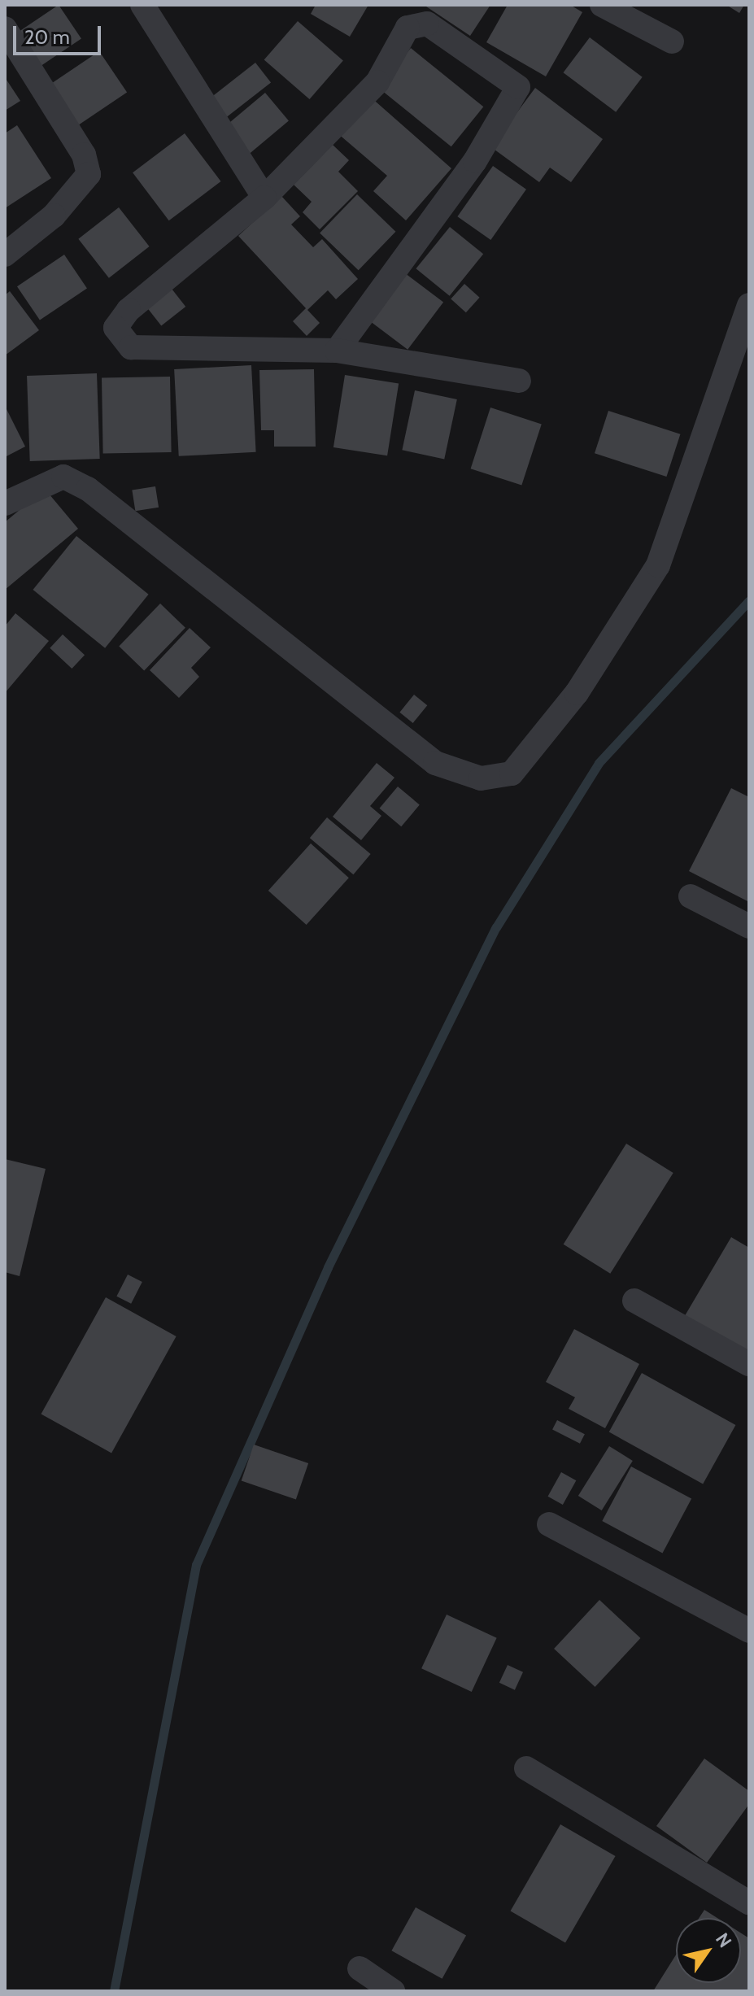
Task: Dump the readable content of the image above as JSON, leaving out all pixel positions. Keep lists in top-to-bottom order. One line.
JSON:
{"scale_bar":"20 m","north":"top right"}
